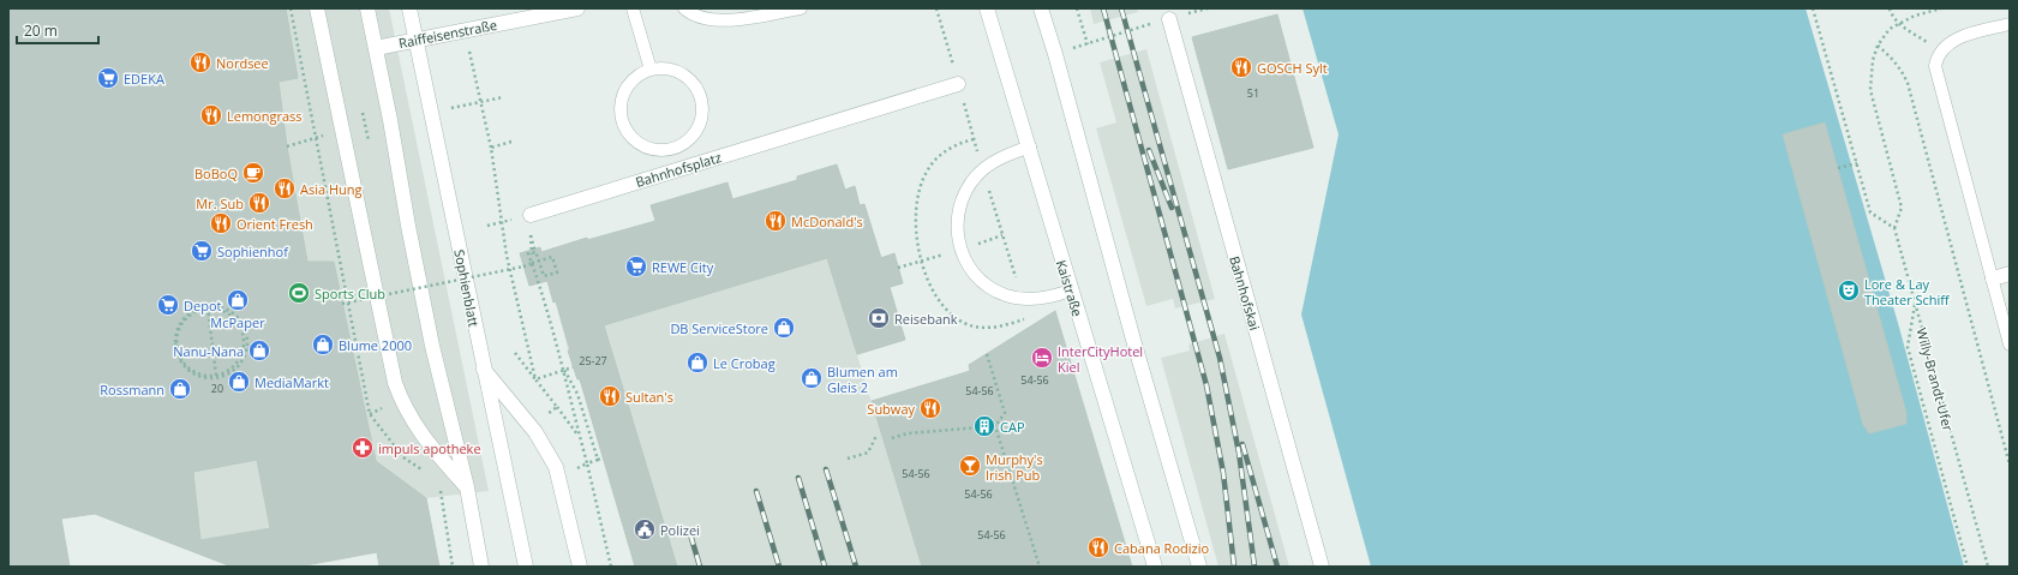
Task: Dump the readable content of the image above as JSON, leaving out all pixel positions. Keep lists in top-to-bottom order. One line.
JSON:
{"streets":{"street":["Raiffeisenstraße","Bahnhofsplatz","Sophienblatt","Kaistraße","Bahnhofskai"],"path":["Willy-Brandt-Ufer"]},"crossings":[["Raiffeisenstraße","Sophienblatt"]],"places":{"restaurant":["Nordsee","GOSCH Sylt","Lemongrass","Asia Hung","Mr. Sub","McDonald's","Orient Fresh","Sultan's","Subway","Cabana Rodizio"],"supermarket":["EDEKA","Sophienhof","REWE City","Depot"],"cafe":["BoBoQ"],"theatre":["Lore & Lay Theater Schiff"],"sports":["Sports Club"],"shop":["McPaper","DB ServiceStore","Blume 2000","Nanu-Nana","Le Crobag","Blumen am Gleis 2","MediaMarkt","Rossmann"],"bank":["Reisebank"],"hotel":["InterCityHotel Kiel"],"building":["CAP"],"pharmacy":["impuls apotheke"],"bar":["Murphy's Irish Pub"],"public building":["Polizei"]},"house_numbers":["51","25-27","54-56","20","54-56","54-56","54-56","54-56"],"scale_bar":"20 m"}
